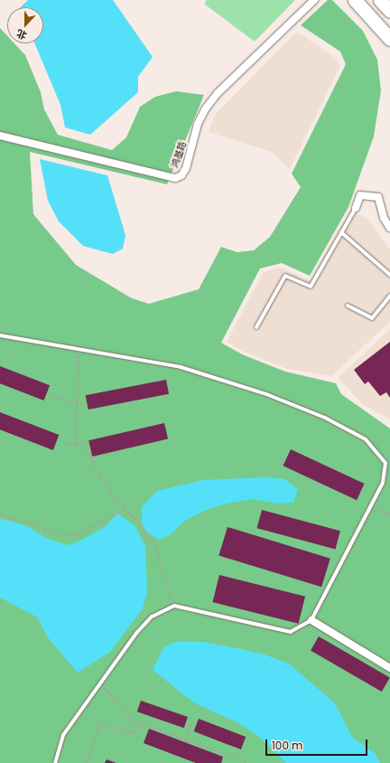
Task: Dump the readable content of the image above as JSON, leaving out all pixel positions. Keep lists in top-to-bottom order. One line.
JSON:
{"streets":{"street":["鸿基路"]},"scale_bar":"100 m","north":"bottom"}
